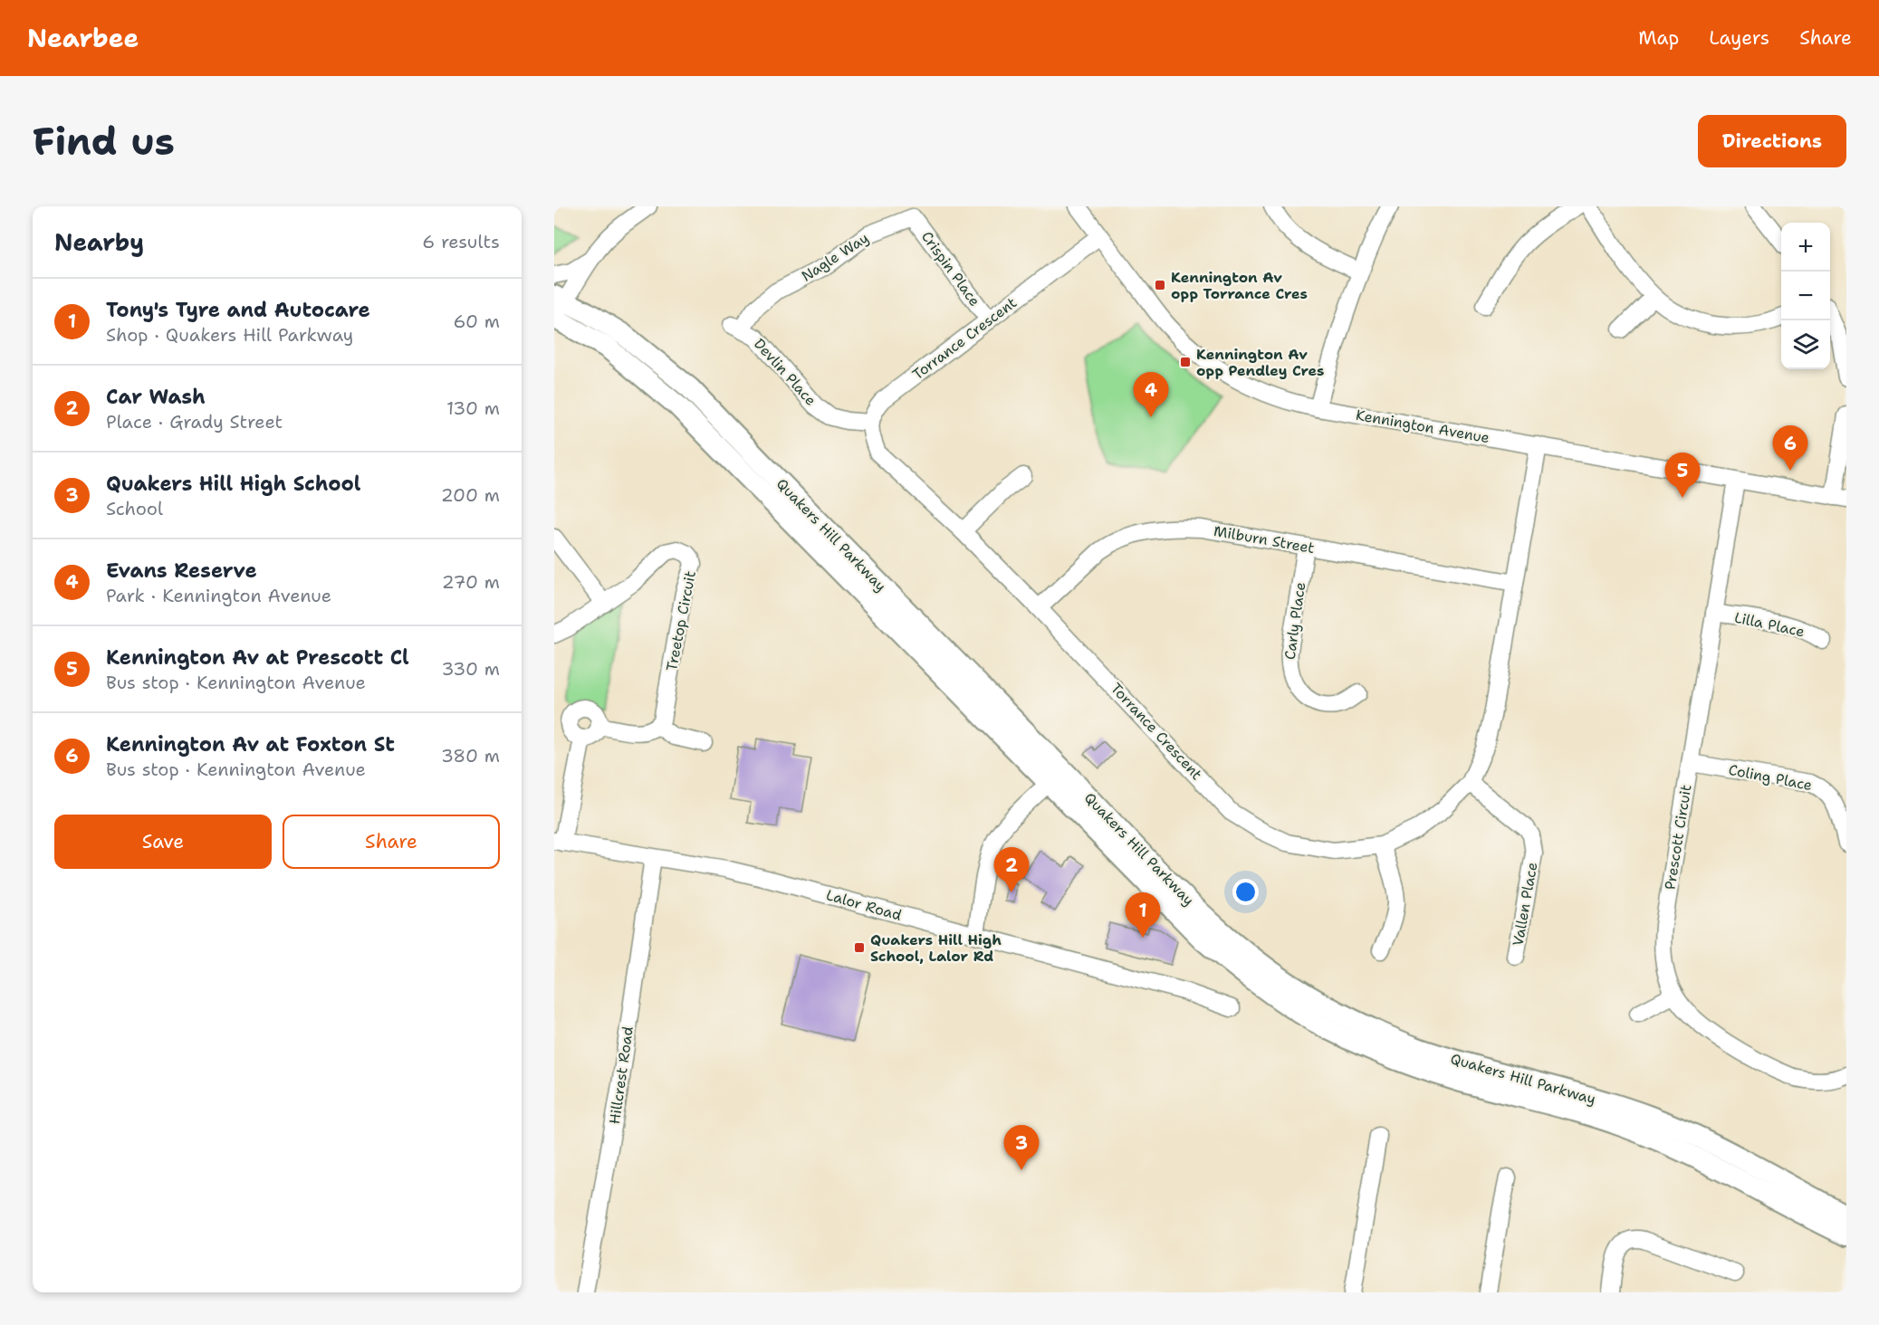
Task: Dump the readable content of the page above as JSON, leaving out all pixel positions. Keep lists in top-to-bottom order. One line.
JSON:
{"streets":{"main road":["Quakers Hill Parkway"],"street":["Nagle Way","Crispin Place","Torrance Crescent","Devlin Place","Kennington Avenue","Milburn Street","Treetop Circuit","Carly Place","Lilla Place","Coling Place","Prescott Circuit","Vallen Place","Lalor Road","Hillcrest Road"]},"crossings":[["Nagle Way","Crispin Place"],["Nagle Way","Devlin Place"],["Crispin Place","Torrance Crescent"],["Torrance Crescent","Devlin Place"],["Torrance Crescent","Kennington Avenue"],["Torrance Crescent","Milburn Street"],["Torrance Crescent","Vallen Place"],["Kennington Avenue","Prescott Circuit"],["Milburn Street","Carly Place"],["Lilla Place","Prescott Circuit"],["Coling Place","Prescott Circuit"],["Lalor Road","Hillcrest Road"]],"places":{"transit":["Kennington Av opp Torrance Cres","Kennington Av opp Pendley Cres","Quakers Hill High School, Lalor Rd"]},"page":{"header":"Nearbee","nav":["Map","Layers","Share"],"buttons":["Directions",["Save","Share"]],"title":"Find us","heading":["Nearby","6 results"],"map_buttons":["+","−"],"list":[{"mark":"1","name":"Tony's Tyre and Autocare","note":"Shop · Quakers Hill Parkway","value":"60 m"},{"mark":"2","name":"Car Wash","note":"Place · Grady Street","value":"130 m"},{"mark":"3","name":"Quakers Hill High School","note":"School","value":"200 m"},{"mark":"4","name":"Evans Reserve","note":"Park · Kennington Avenue","value":"270 m"},{"mark":"5","name":"Kennington Av at Prescott Cl","note":"Bus stop · Kennington Avenue","value":"330 m"},{"mark":"6","name":"Kennington Av at Foxton St","note":"Bus stop · Kennington Avenue","value":"380 m"}],"pins":["4","6","5","2","1","3"]}}
